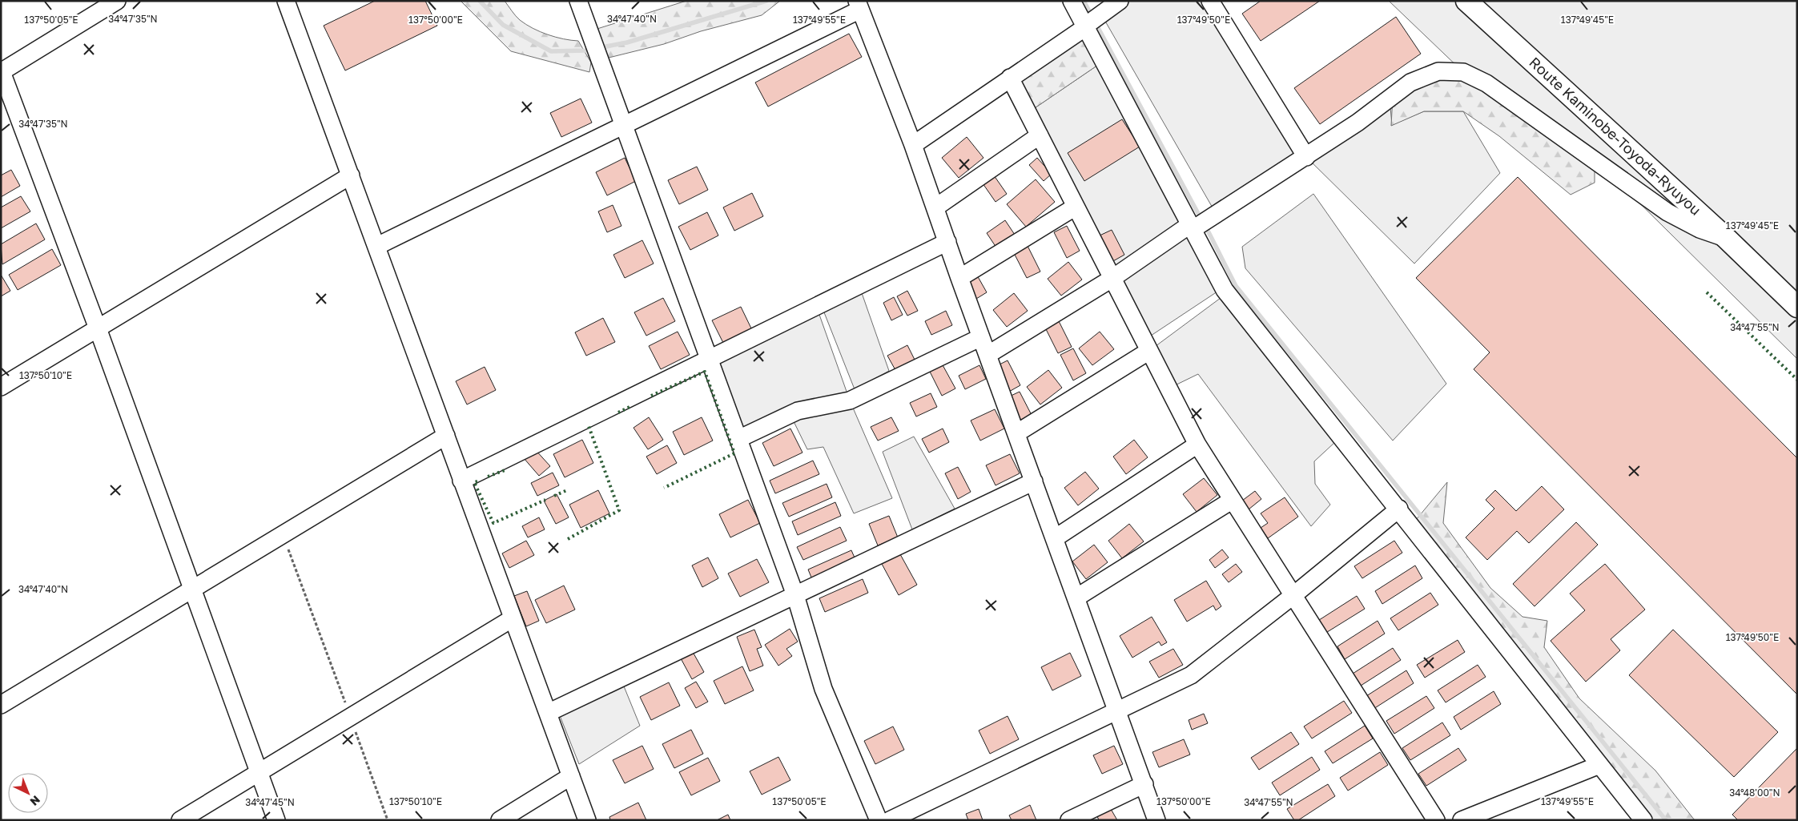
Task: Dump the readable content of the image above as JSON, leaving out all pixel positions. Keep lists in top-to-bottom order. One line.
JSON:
{"streets":{"main road":["Route Kaminobe-Toyoda-Ryuyou"]},"north":"bottom right","coordinates":["34°47'35\"N","34°47'40\"N","137°50'05\"E","137°50'00\"E","137°49'55\"E","137°49'50\"E","137°49'45\"E","34°47'55\"N","137°50'10\"E","34°48'00\"N","34°47'45\"N"]}
